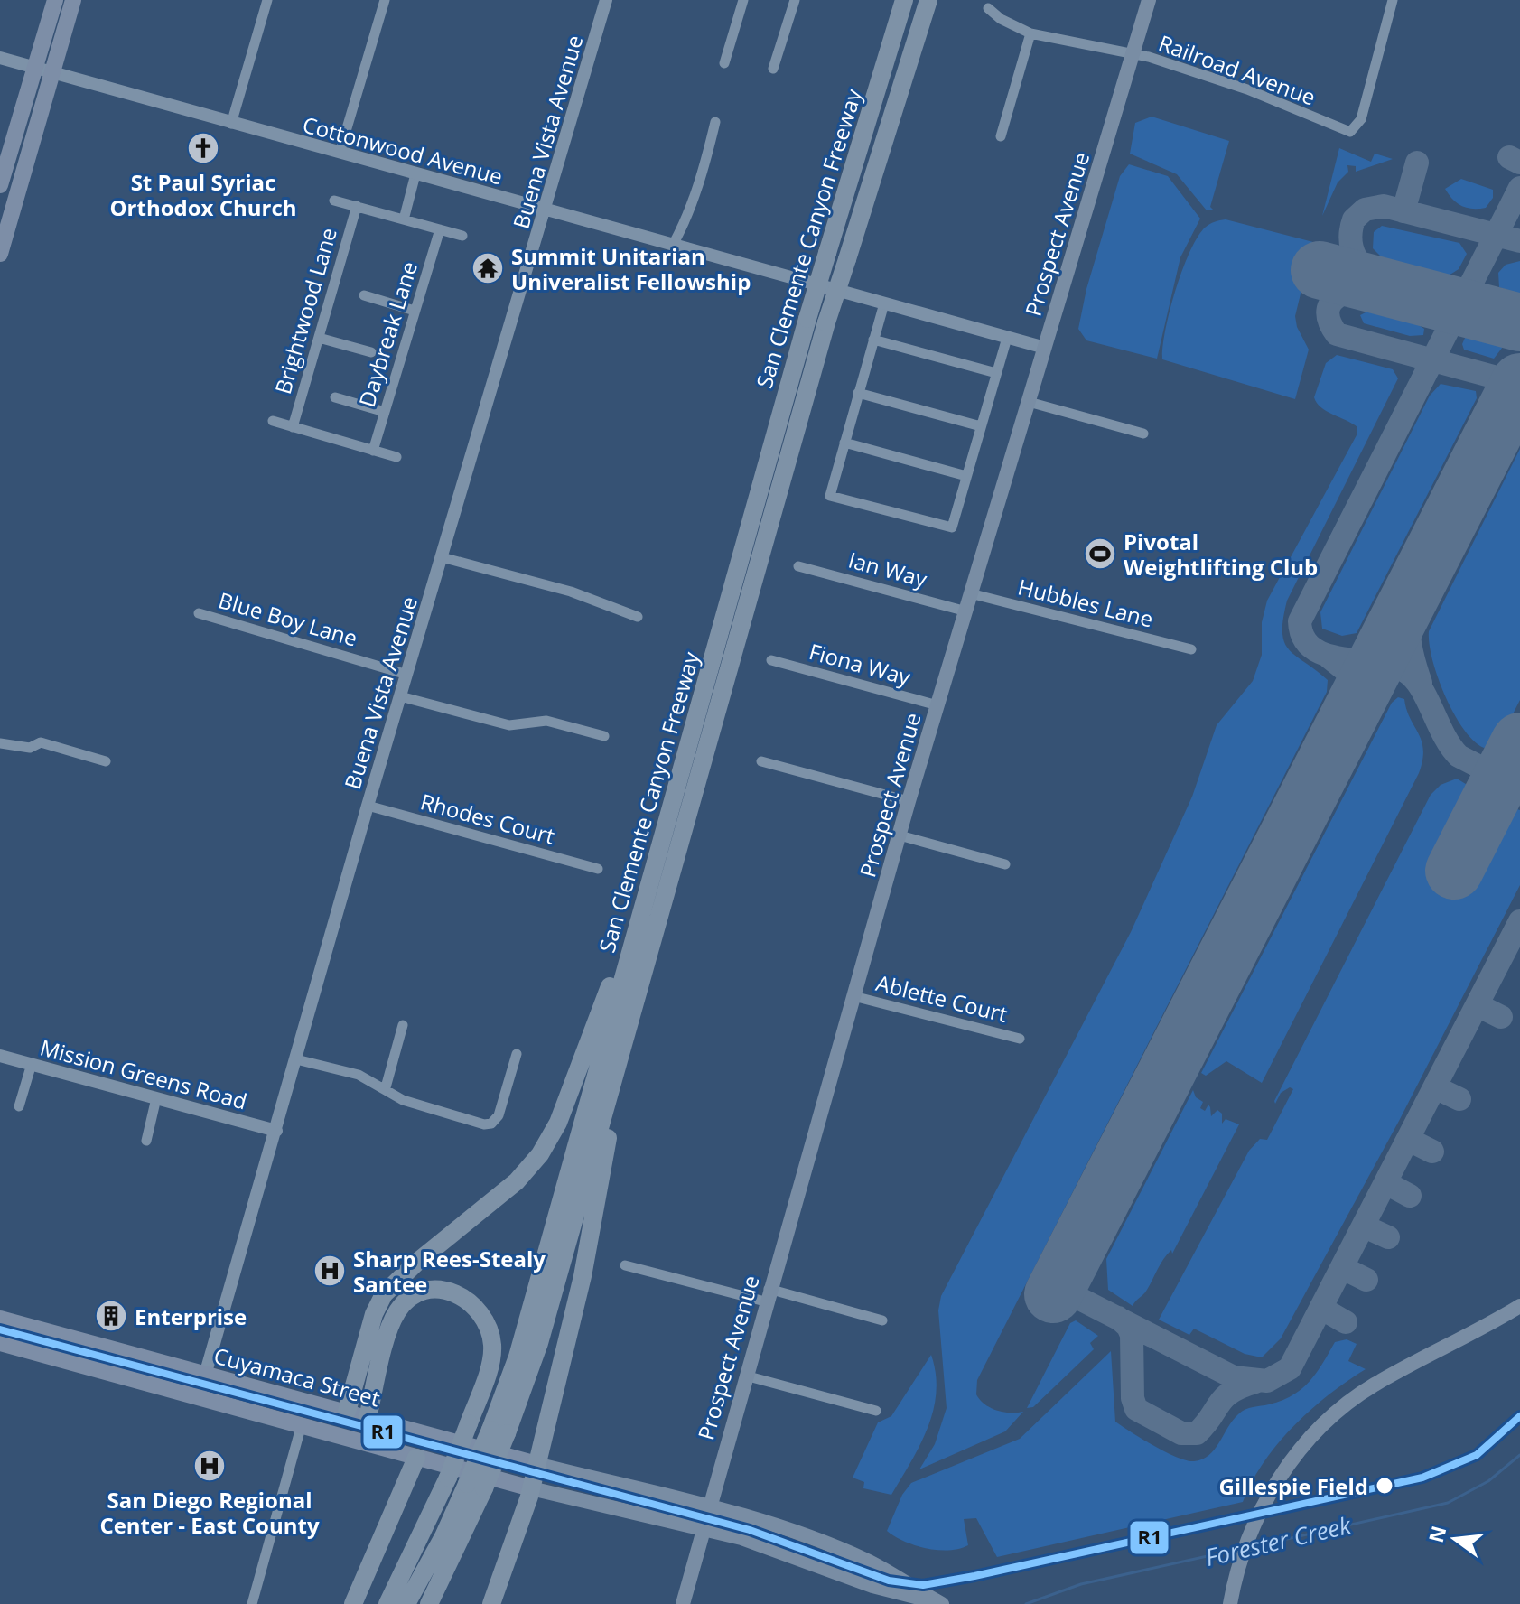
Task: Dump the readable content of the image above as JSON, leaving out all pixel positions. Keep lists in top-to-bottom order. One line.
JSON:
{"streets":{"highway":["San Clemente Canyon Freeway"],"main road":["Prospect Avenue","Cuyamaca Street"],"street":["Railroad Avenue","Buena Vista Avenue","Cottonwood Avenue","Brightwood Lane","Daybreak Lane","Ian Way","Hubbles Lane","Blue Boy Lane","Fiona Way","Rhodes Court","Ablette Court","Mission Greens Road"]},"crossings":[["Railroad Avenue","Prospect Avenue"],["Buena Vista Avenue","Cottonwood Avenue"],["Buena Vista Avenue","Blue Boy Lane"],["Buena Vista Avenue","Rhodes Court"],["Buena Vista Avenue","Mission Greens Road"],["Buena Vista Avenue","Cuyamaca Street"],["Cottonwood Avenue","Prospect Avenue"],["Prospect Avenue","Ian Way"],["Prospect Avenue","Hubbles Lane"],["Prospect Avenue","Fiona Way"],["Prospect Avenue","Ablette Court"],["Prospect Avenue","Cuyamaca Street"]],"water":["Forester Creek"],"places":{"church":["St Paul Syriac Orthodox Church"],"temple":["Summit Unitarian Univeralist Fellowship"],"sports":["Pivotal Weightlifting Club"],"hospital":["Sharp Rees-Stealy Santee","San Diego Regional Center - East County"],"building":["Enterprise"],"other":["Gillespie Field"]},"lines":["transit line R1"],"north":"left"}
